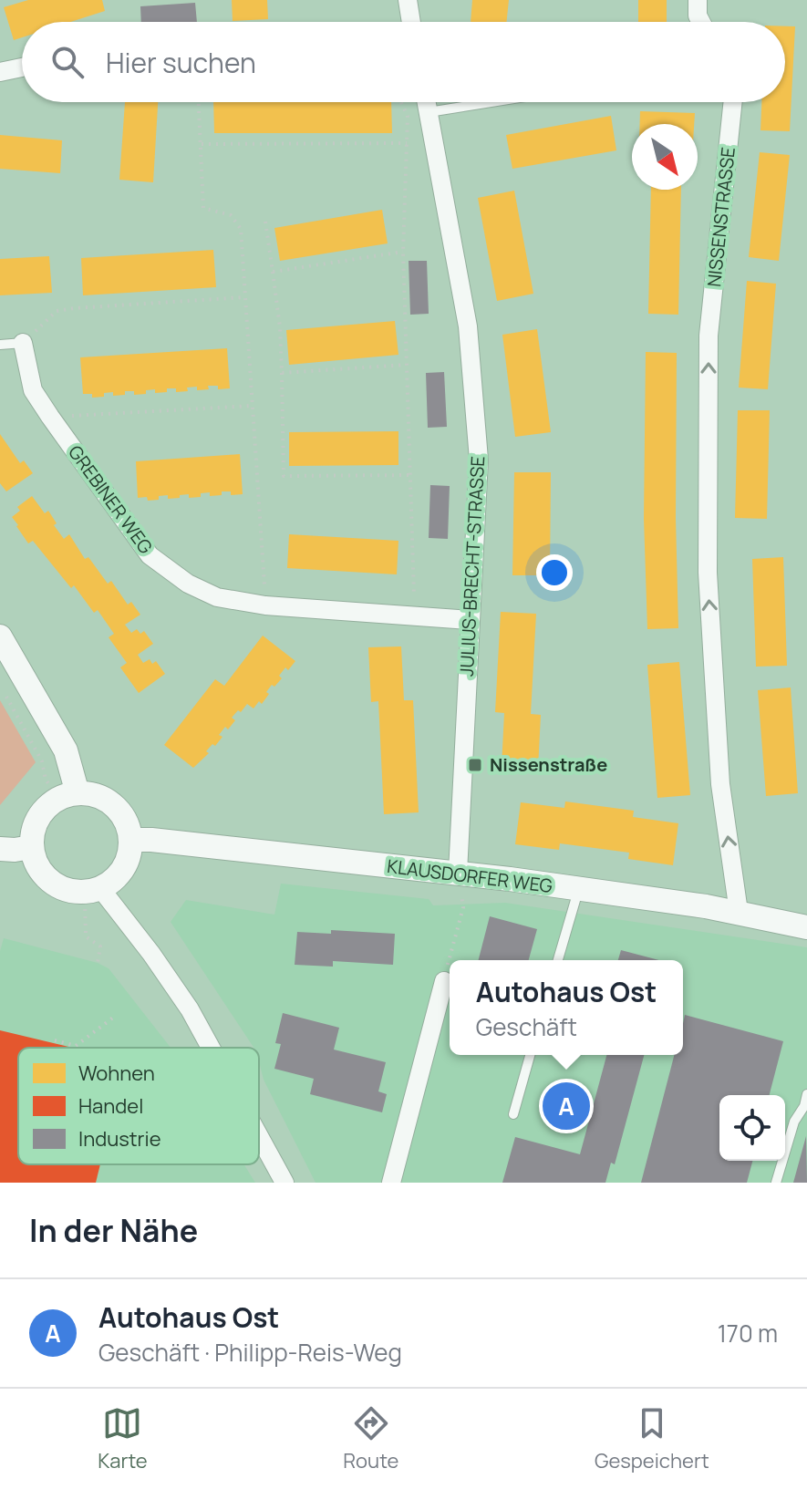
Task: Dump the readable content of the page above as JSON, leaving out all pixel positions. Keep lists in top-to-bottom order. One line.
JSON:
{"streets":{"street":["NISSENSTRASSE","GREBINER WEG","JULIUS-BRECHT-STRASSE","KLAUSDORFER WEG"]},"crossings":[["NISSENSTRASSE","KLAUSDORFER WEG"],["GREBINER WEG","JULIUS-BRECHT-STRASSE"],["JULIUS-BRECHT-STRASSE","KLAUSDORFER WEG"]],"one_way":["NISSENSTRASSE"],"places":{"transit":["Nissenstraße"]},"legend":["Wohnen","Handel","Industrie"],"north":"bottom right","page":{"search":"Hier suchen","popup":["Autohaus Ost","Geschäft"],"pins":"A","heading":"In der Nähe","list":[{"mark":"A","name":"Autohaus Ost","note":"Geschäft · Philipp-Reis-Weg","value":"170 m"}],"nav":["Karte","Route","Gespeichert"]}}
